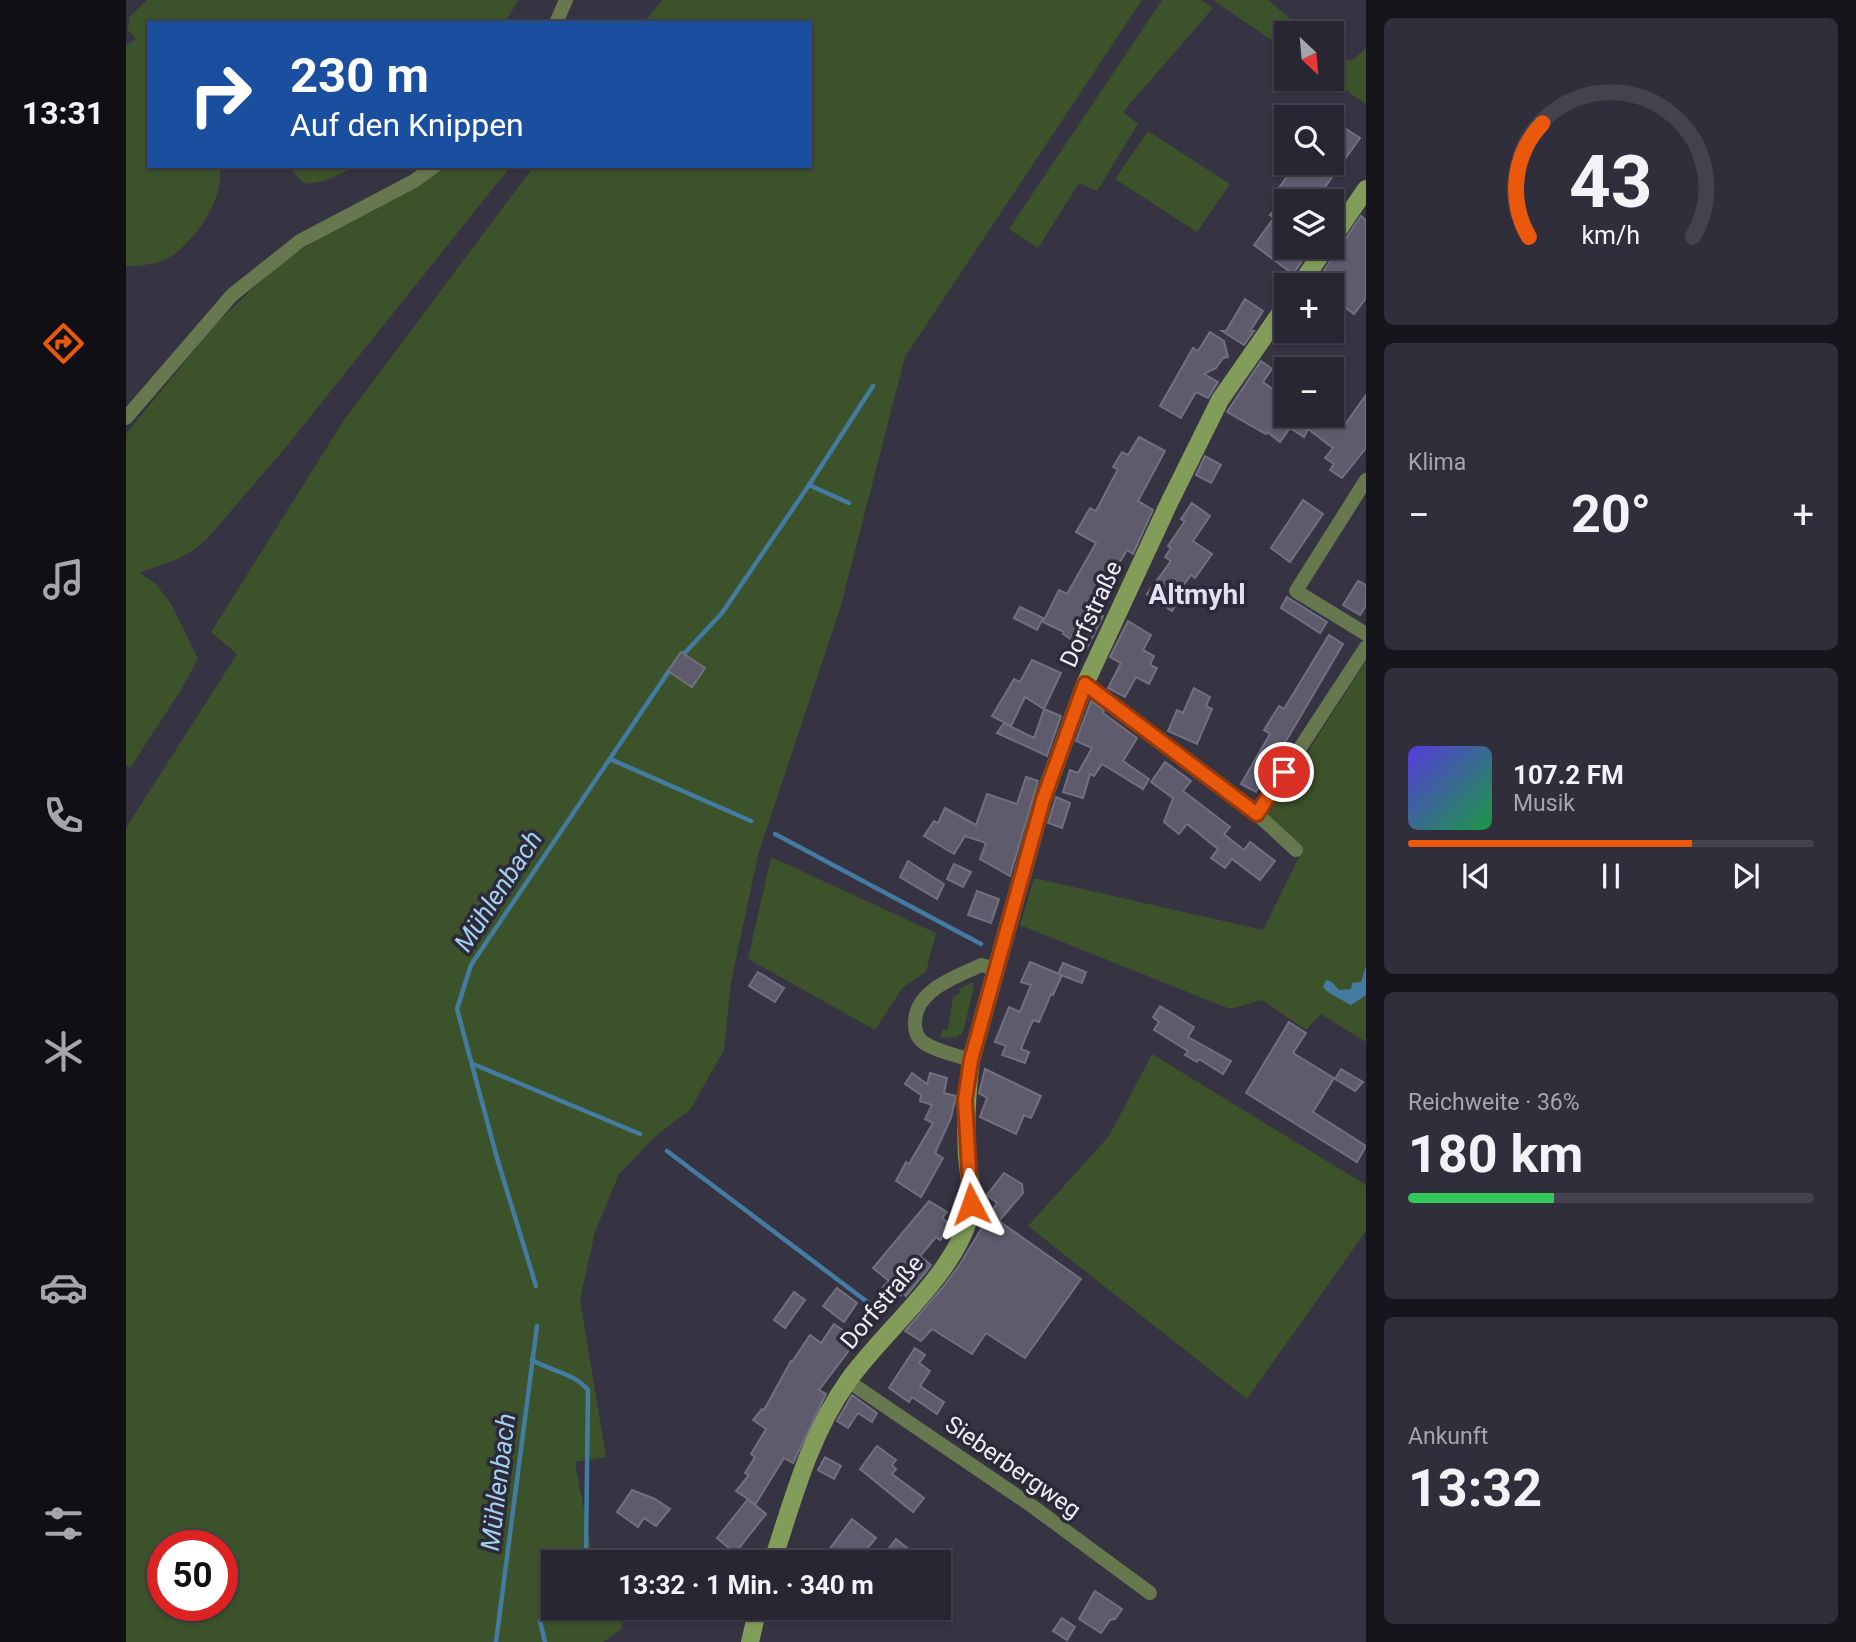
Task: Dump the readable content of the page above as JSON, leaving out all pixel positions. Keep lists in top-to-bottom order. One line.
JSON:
{"streets":{"main road":["Dorfstraße"],"street":["Sieberbergweg"]},"crossings":[["Dorfstraße","Sieberbergweg"]],"districts":["Altmyhl"],"water":["Mühlenbach"],"north":"bottom right","page":{"tabs":"13:31","map_buttons":["+","−"],"turn":["230 m","Auf den Knippen"],"tile":["Klima",["Reichweite · 36%","180 km"],["Ankunft","13:32"]],"heat":["−","20°","+"],"song":["107.2 FM","Musik"],"limit":"50","trip":"13:32 · 1 Min. · 340 m","gauge":["43","km/h"]}}
